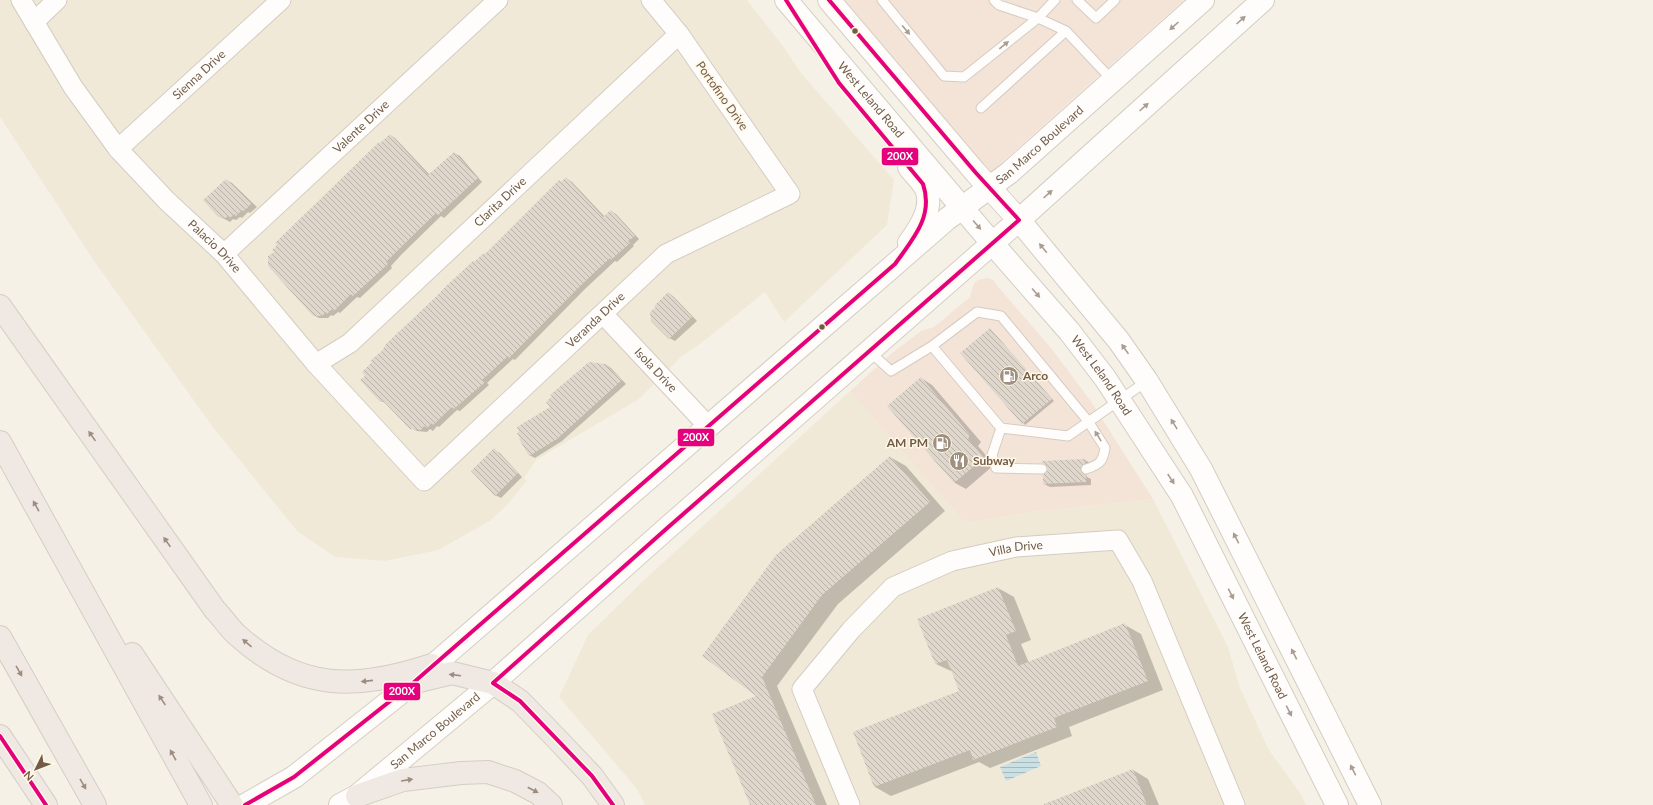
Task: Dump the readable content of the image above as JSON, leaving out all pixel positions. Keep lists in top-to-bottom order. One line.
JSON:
{"streets":{"main road":["West Leland Road","San Marco Boulevard"],"street":["Sienna Drive","Portofino Drive","Valente Drive","Clarita Drive","Palacio Drive","Veranda Drive","Isola Drive","Villa Drive"]},"crossings":[["Sienna Drive","Palacio Drive"],["Portofino Drive","Clarita Drive"],["Portofino Drive","Veranda Drive"],["West Leland Road","San Marco Boulevard"],["Valente Drive","Palacio Drive"],["San Marco Boulevard","Isola Drive"],["Clarita Drive","Palacio Drive"],["Palacio Drive","Veranda Drive"],["Veranda Drive","Isola Drive"]],"places":{"fuel station":["Arco","AM PM"],"restaurant":["Subway"]},"lines":["transit line 200X"],"north":"bottom left"}
